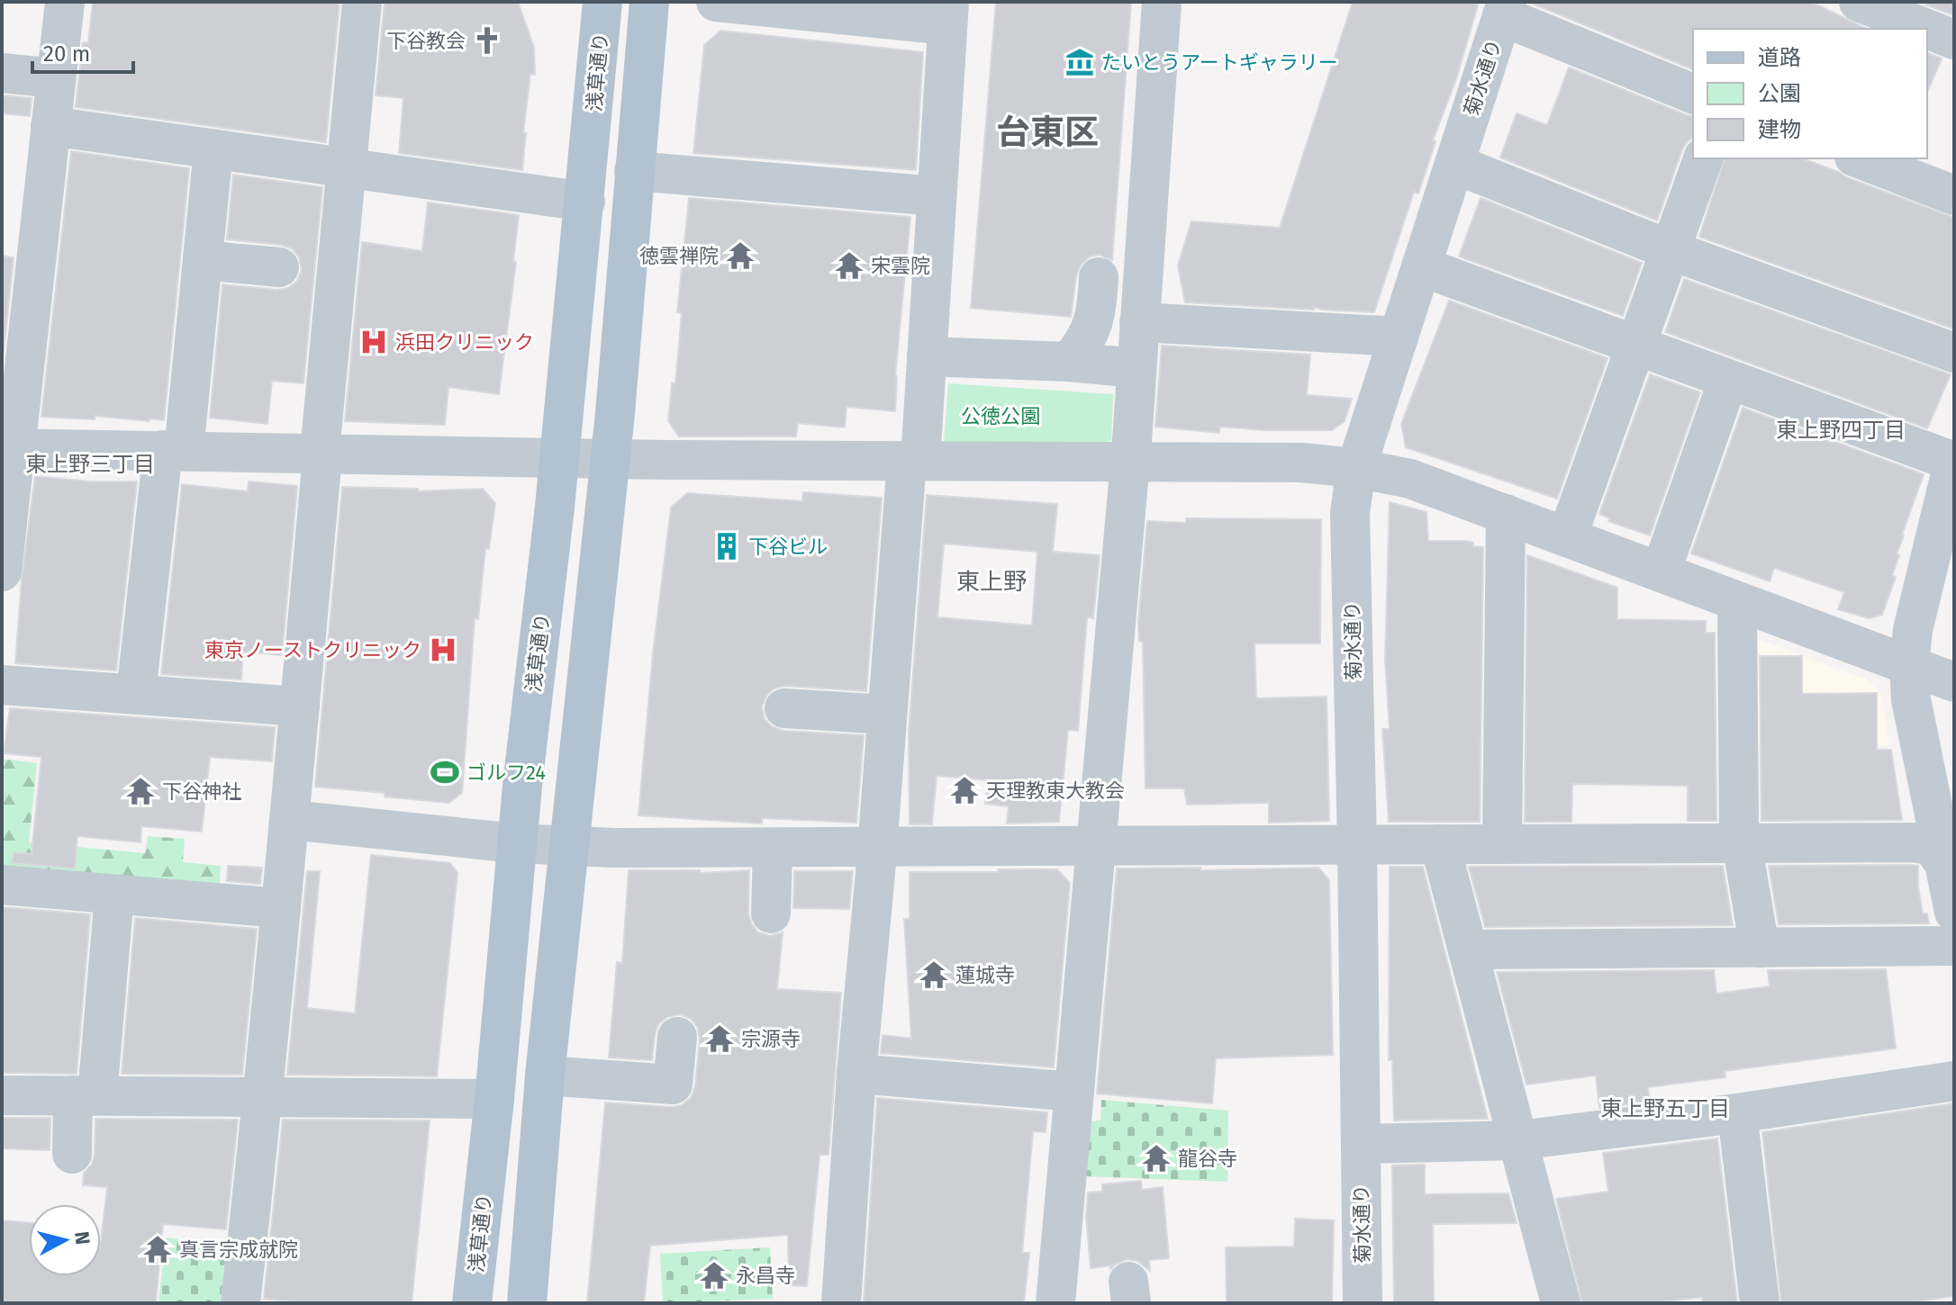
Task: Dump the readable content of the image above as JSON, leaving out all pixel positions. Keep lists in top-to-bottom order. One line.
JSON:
{"streets":{"main road":["浅草通り"],"street":["菊水通り"]},"districts":["台東区","東上野四丁目","東上野三丁目","東上野","東上野五丁目"],"parks":["公徳公園"],"places":{"church":["下谷教会"],"museum":["たいとうアートギャラリー"],"temple":["徳雲禅院","宋雲院","天理教東大教会","下谷神社","蓮城寺","宗源寺","龍谷寺","真言宗成就院","永昌寺"],"hospital":["浜田クリニック","東京ノーストクリニック"],"building":["下谷ビル"],"sports":["ゴルフ24"]},"legend":["道路","公園","建物"],"scale_bar":"20 m","north":"right"}
